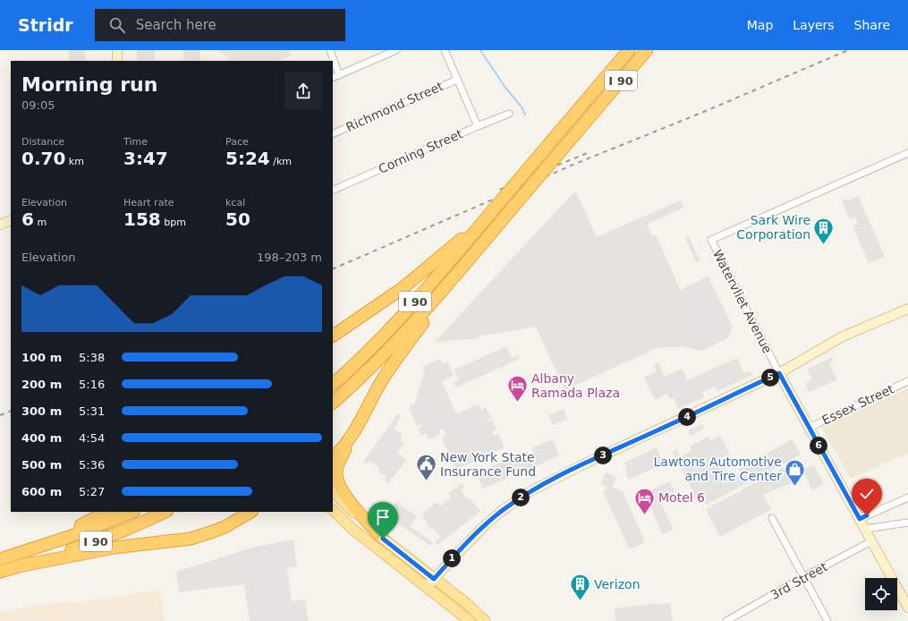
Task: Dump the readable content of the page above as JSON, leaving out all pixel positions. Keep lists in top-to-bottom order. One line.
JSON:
{"streets":{"highway":["I 90"],"street":["Richmond Street","Corning Street","Watervliet Avenue","Essex Street","3rd Street"]},"crossings":[["Watervliet Avenue","Essex Street"],["Watervliet Avenue","3rd Street"]],"places":{"building":["Sark Wire Corporation","Verizon"],"hotel":["Albany Ramada Plaza","Motel 6"],"public building":["New York State Insurance Fund"],"shop":["Lawtons Automotive and Tire Center"]},"page":{"header":"Stridr","search":"Search here","nav":["Map","Layers","Share"],"heading":["Morning run","09:05"],"stats":[["Distance","0.70 km"],["Time","3:47"],["Pace","5:24 /km"],["Elevation","6 m"],["Heart rate","158 bpm"],["kcal","50"]],"chart":["Elevation","198–203 m"],"list":[{"name":"100 m","note":"5:38"},{"name":"200 m","note":"5:16"},{"name":"300 m","note":"5:31"},{"name":"400 m","note":"4:54"},{"name":"500 m","note":"5:36"},{"name":"600 m","note":"5:27"}],"pins":["5","4","6","3","2","1"]}}
